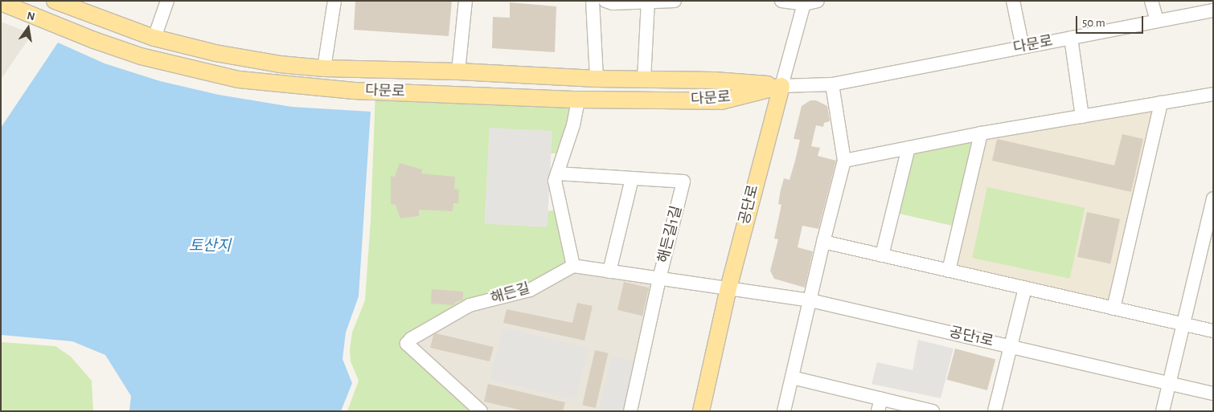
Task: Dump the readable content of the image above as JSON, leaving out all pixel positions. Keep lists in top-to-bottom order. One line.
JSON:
{"streets":{"main road":["다문로","공단로"],"street":["해든길1길","해든길","공단1로"]},"crossings":[["다문로","공단로"],["공단로","공단1로"],["해든길1길","공단1로"],["해든길","공단1로"]],"water":["토산지"],"scale_bar":"50 m","north":"top"}
